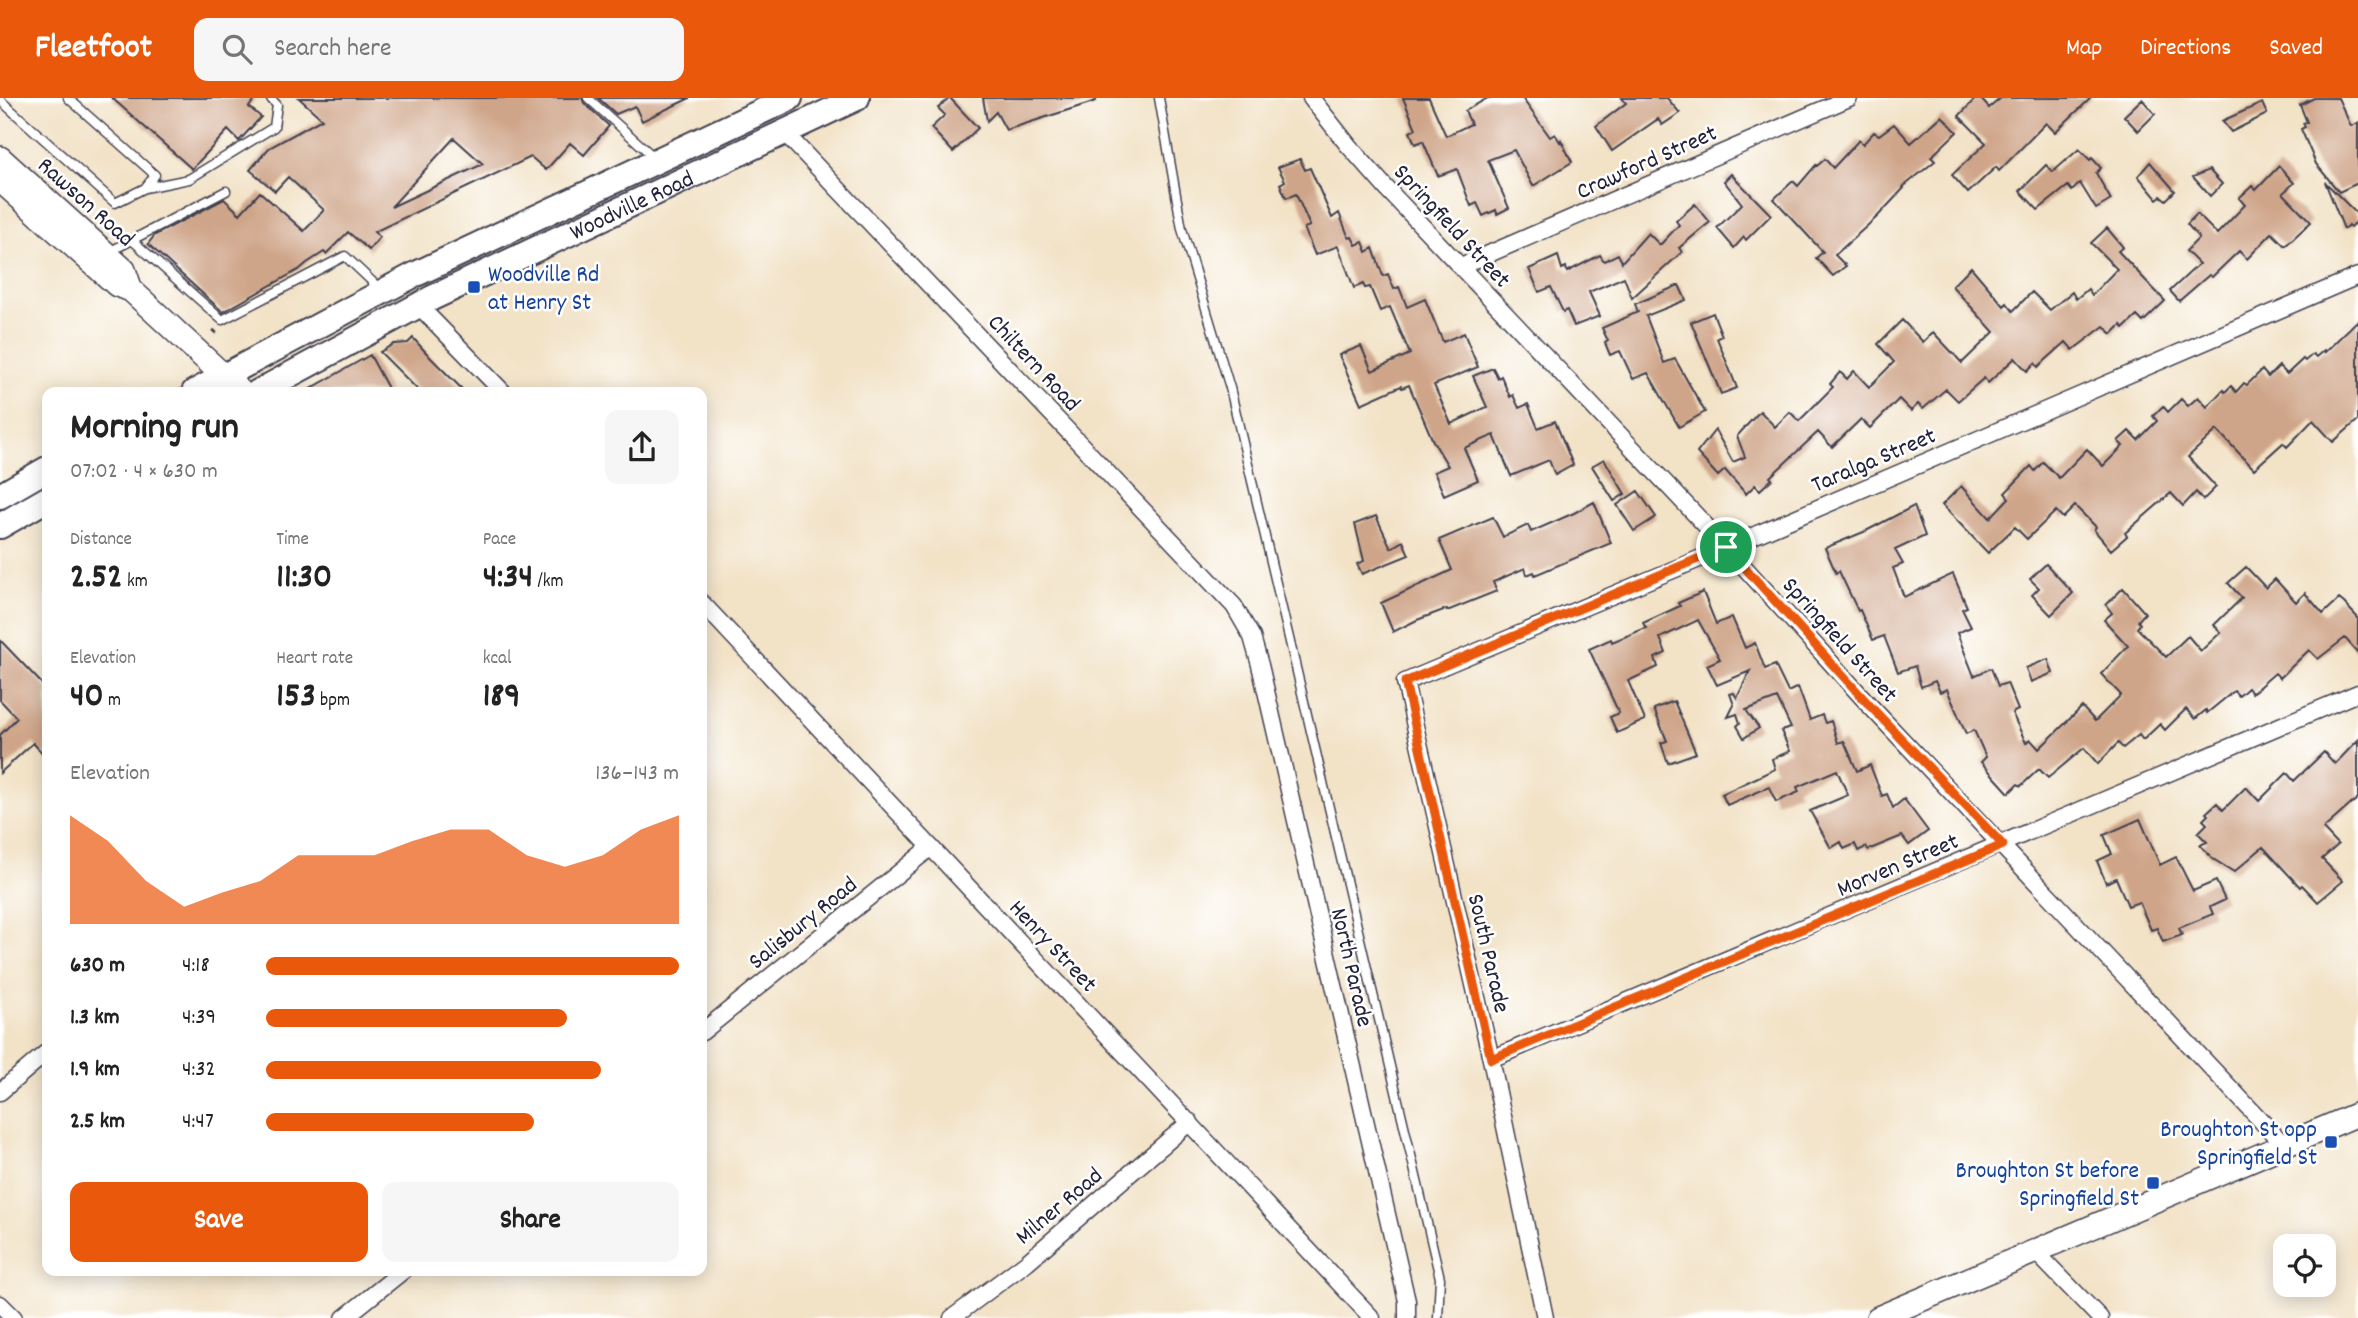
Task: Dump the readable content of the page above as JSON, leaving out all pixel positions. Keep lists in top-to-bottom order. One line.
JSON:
{"streets":{"main road":["Woodville Road"],"street":["Crawford Street","Rawson Road","Springfield Street","Chiltern Road","Taralga Street","Morven Street","Salisbury Road","Henry Street","South Parade","North Parade","Milner Road"]},"crossings":[["Crawford Street","Springfield Street"],["Rawson Road","Woodville Road"],["Woodville Road","Chiltern Road"],["Springfield Street","Taralga Street"],["Springfield Street","Morven Street"],["Chiltern Road","North Parade"],["Taralga Street","South Parade"],["Morven Street","South Parade"],["Salisbury Road","Henry Street"],["Henry Street","Milner Road"]],"places":{"transit":["Woodville Rd at Henry St","Broughton St opp Springfield St","Broughton St before Springfield St"]},"page":{"header":"Fleetfoot","search":"Search here","nav":["Map","Directions","Saved"],"heading":["Morning run","07:02 · 4 × 630 m"],"stats":[["Distance","2.52 km"],["Time","11:30"],["Pace","4:34 /km"],["Elevation","40 m"],["Heart rate","153 bpm"],["kcal","189"]],"chart":["Elevation","136–143 m"],"list":[{"name":"630 m","note":"4:18"},{"name":"1.3 km","note":"4:39"},{"name":"1.9 km","note":"4:32"},{"name":"2.5 km","note":"4:47"}],"buttons":["Save","Share"]}}
